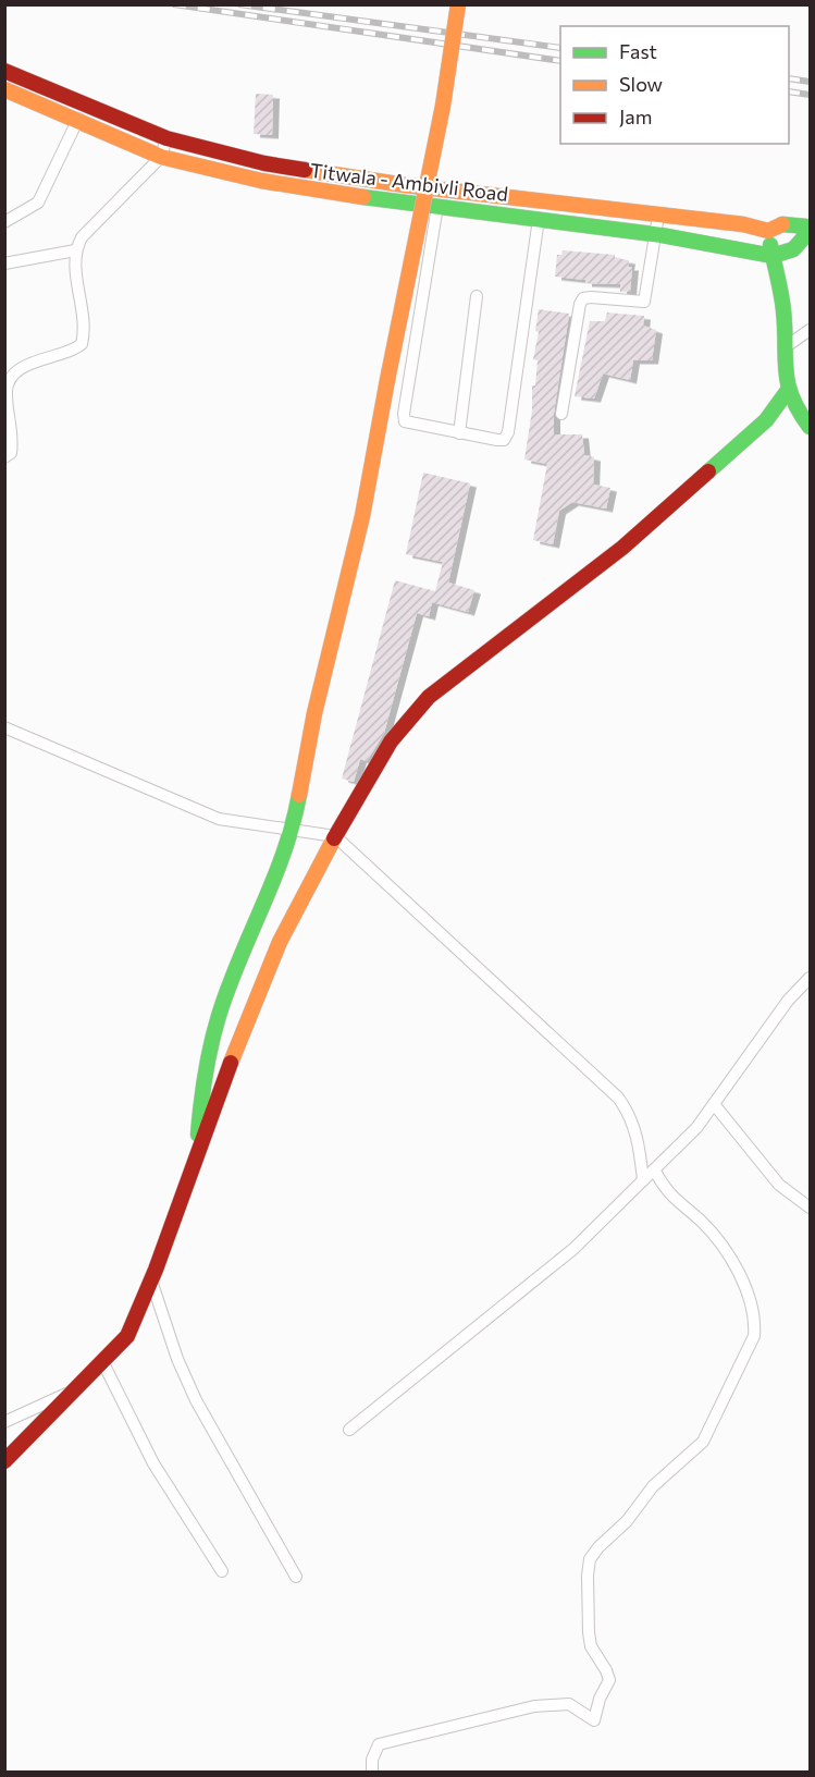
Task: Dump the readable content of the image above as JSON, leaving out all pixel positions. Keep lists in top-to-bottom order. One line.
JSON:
{"streets":{"street":["Titwala - Ambivli Road"]},"legend":["Fast","Slow","Jam"]}
